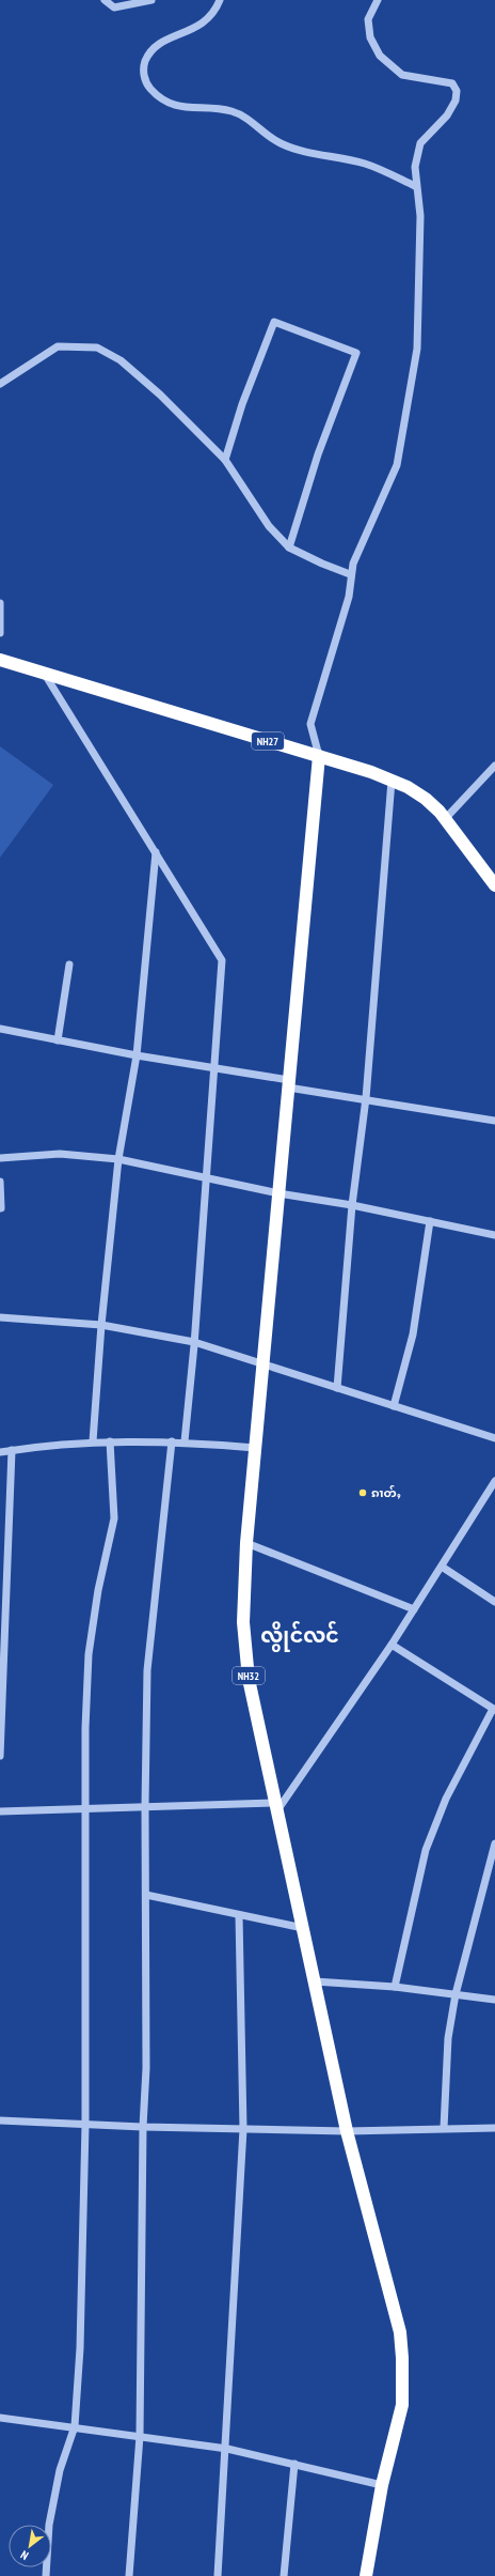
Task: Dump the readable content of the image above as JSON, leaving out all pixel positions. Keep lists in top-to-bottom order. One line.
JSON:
{"streets":{"highway":["NH27","NH32"]},"crossings":[["NH27","NH32"]],"districts":["လွိုင်လင်"],"places":["ၵၢတ်ႇ"],"north":"bottom left"}
